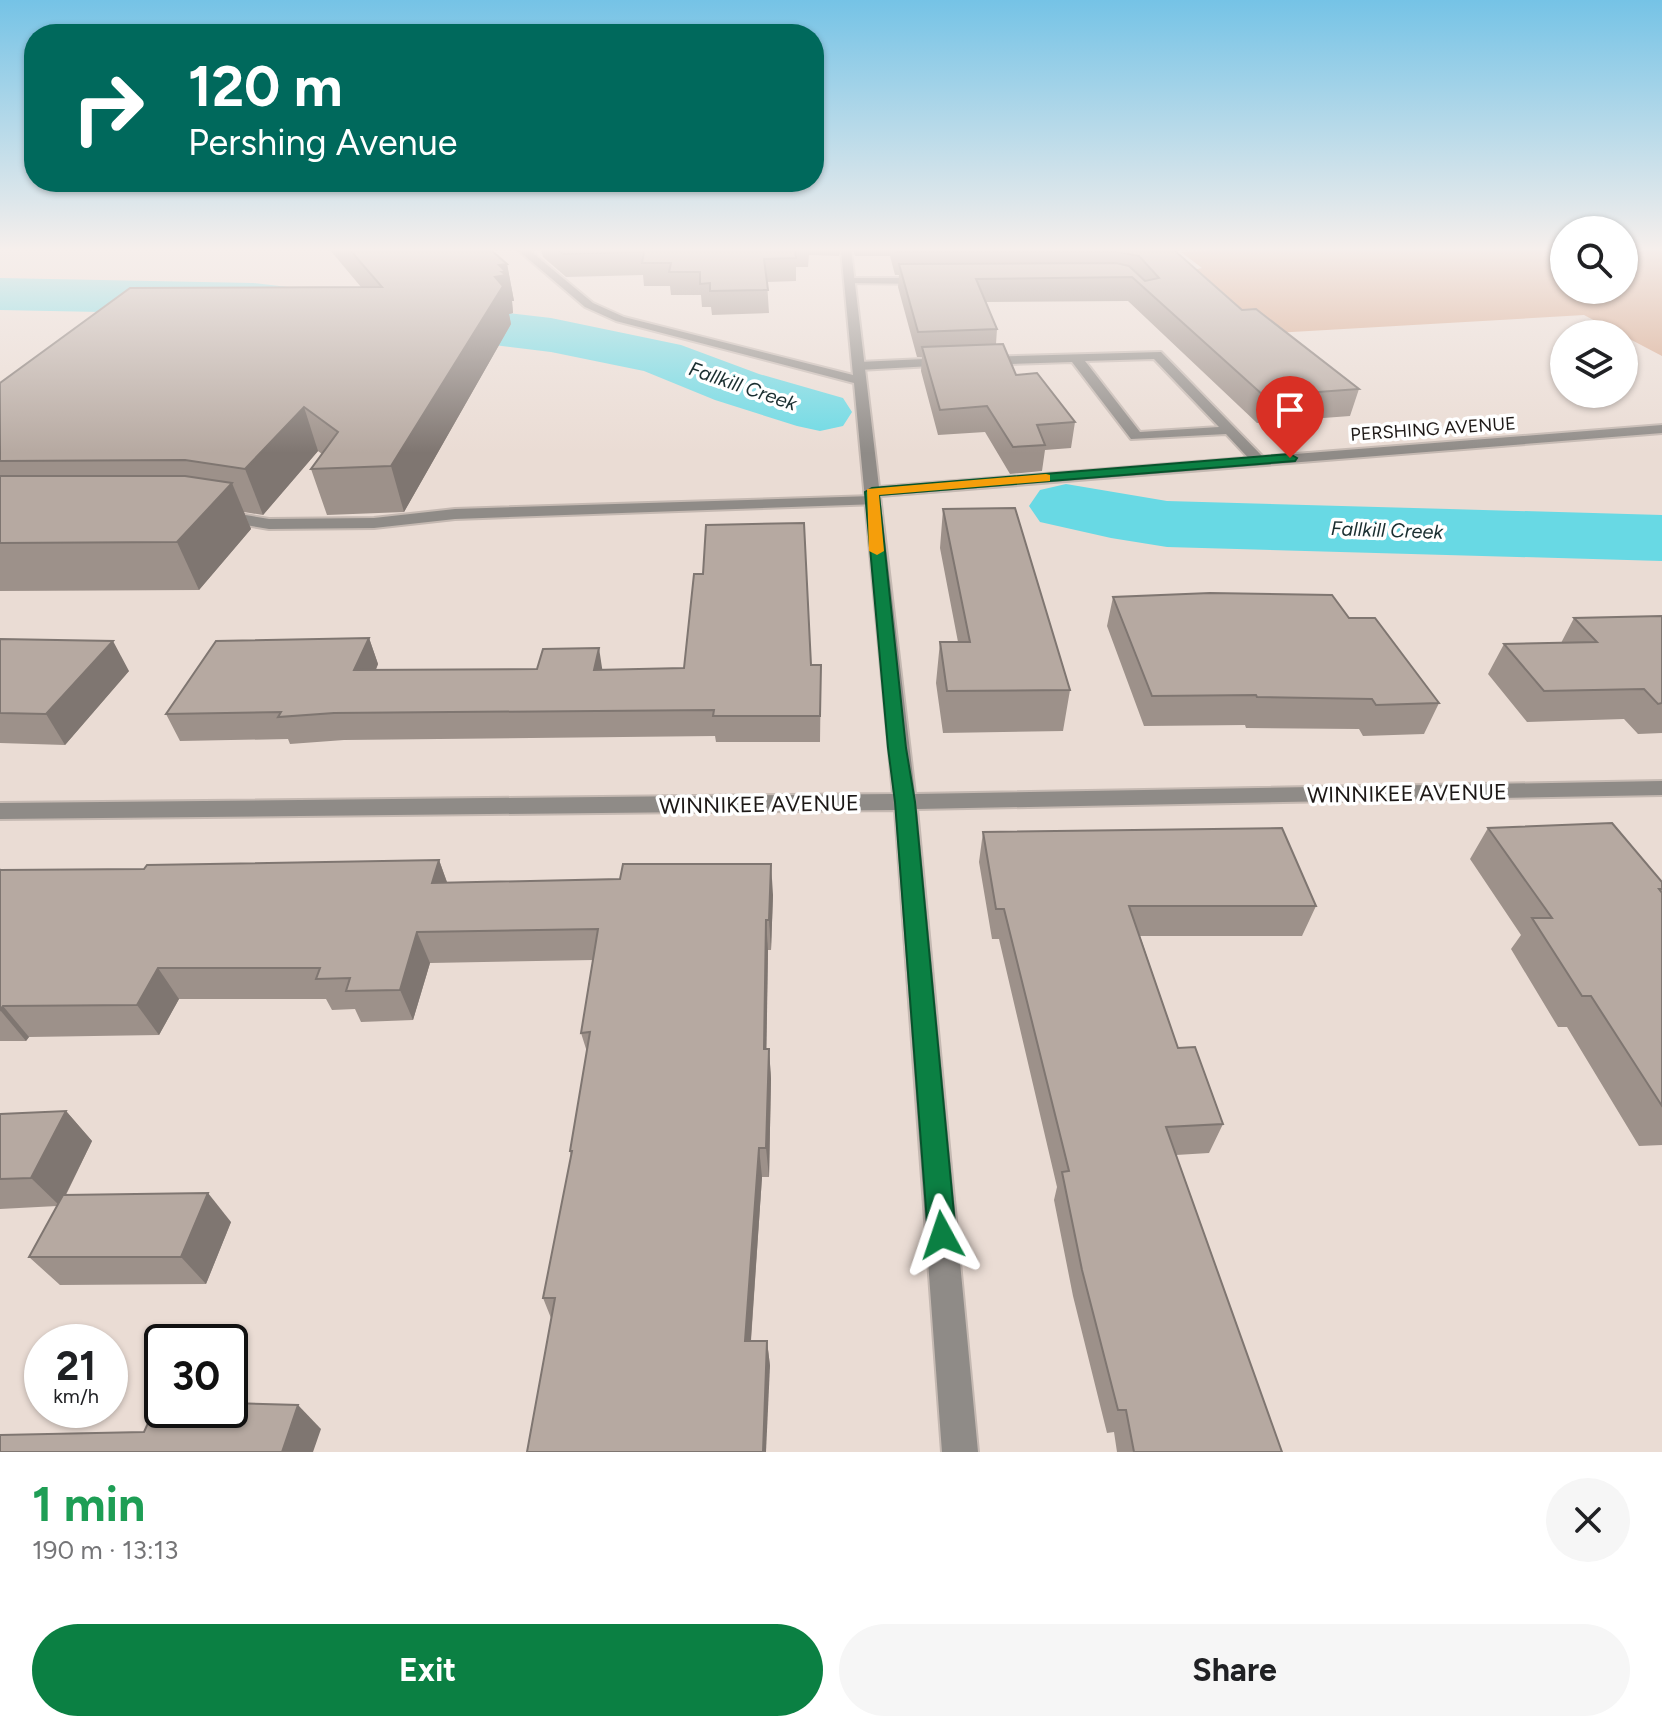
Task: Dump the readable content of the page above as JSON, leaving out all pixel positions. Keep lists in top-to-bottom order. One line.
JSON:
{"streets":{"street":["PERSHING AVENUE","WINNIKEE AVENUE"]},"water":["Fallkill Creek"],"page":{"turn":["120 m","Pershing Avenue"],"speed":"21 km/h","limit":"30","heading":["1 min","190 m · 13:13"],"buttons":["Exit","Share"]}}
